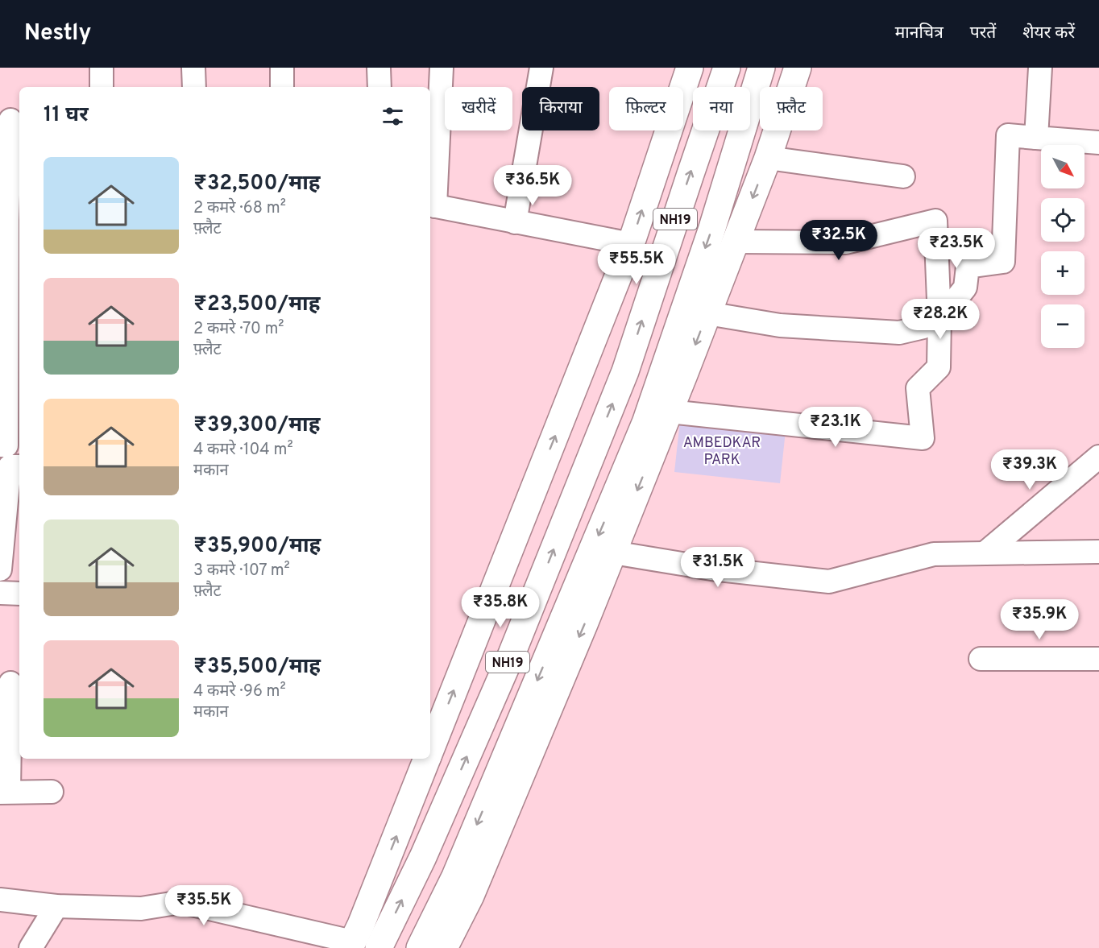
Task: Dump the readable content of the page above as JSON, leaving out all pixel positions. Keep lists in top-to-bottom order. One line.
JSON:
{"streets":{"main road":["NH19"]},"parks":["AMBEDKAR PARK"],"north":"bottom right","page":{"header":"Nestly","nav":["मानचित्र","परतें","शेयर करें"],"chip":["खरीदें","किराया","फ़िल्टर","नया","फ़्लैट"],"heading":"11 घर","map_buttons":["+","−"],"list":[{"name":"₹32,500/माह","note":"2 कमरे · 68 m² · फ़्लैट"},{"name":"₹23,500/माह","note":"2 कमरे · 70 m² · फ़्लैट"},{"name":"₹39,300/माह","note":"4 कमरे · 104 m² · मकान"},{"name":"₹35,900/माह","note":"3 कमरे · 107 m² · फ़्लैट"},{"name":"₹35,500/माह","note":"4 कमरे · 96 m² · मकान"}],"price":["₹36.5K","₹32.5K","₹23.5K","₹55.5K","₹28.2K","₹23.1K","₹39.3K","₹31.5K","₹35.8K","₹35.9K","₹35.5K"]}}
